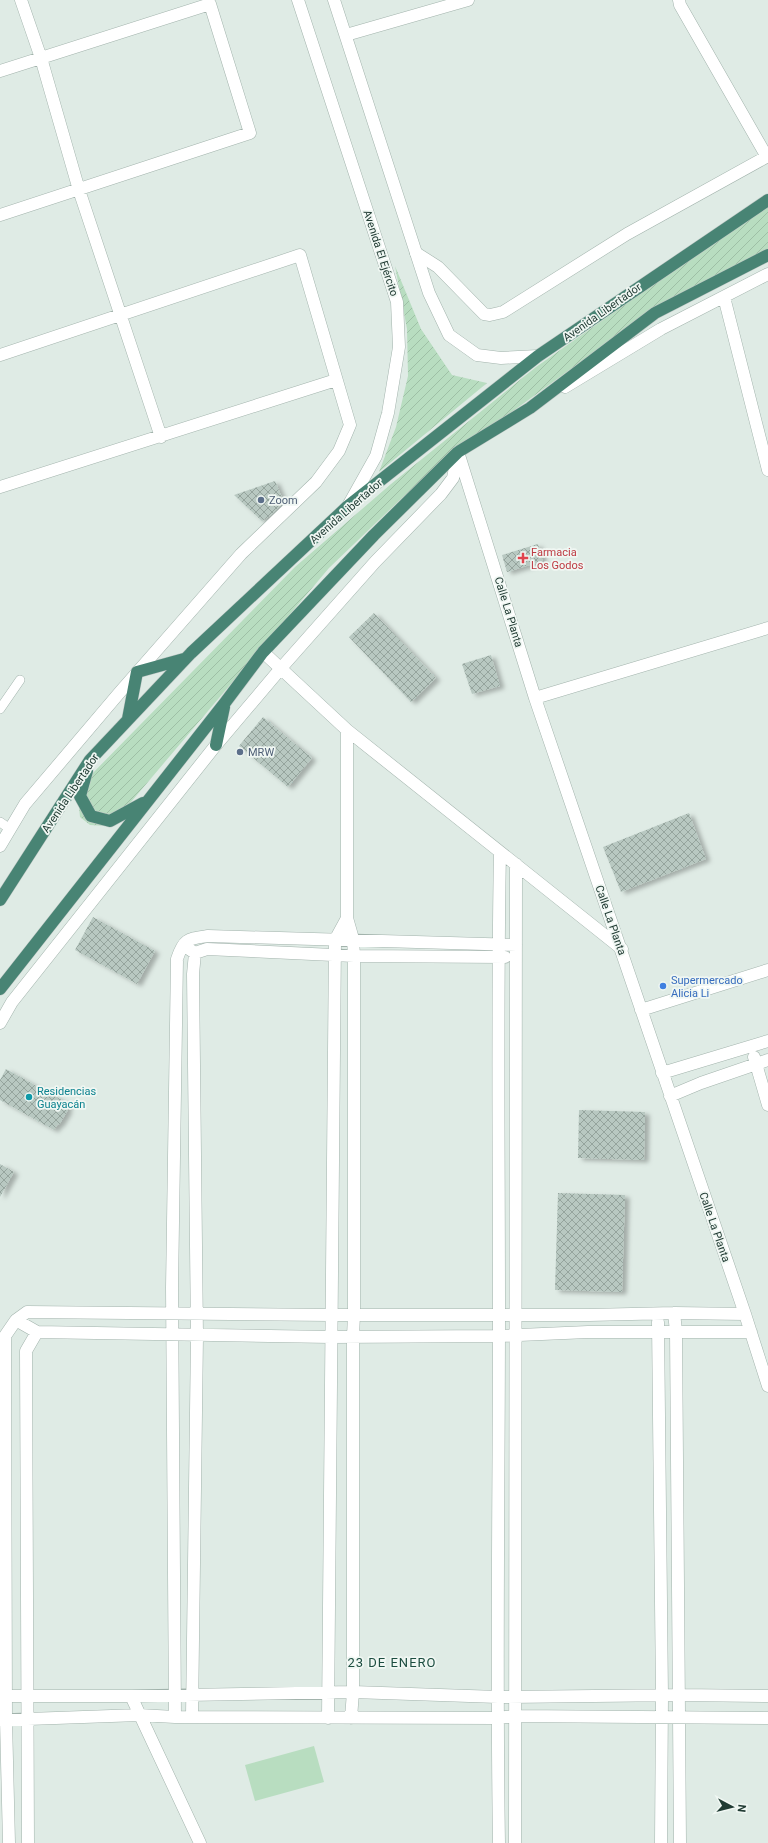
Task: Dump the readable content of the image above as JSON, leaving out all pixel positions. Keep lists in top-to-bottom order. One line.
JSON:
{"streets":{"highway":["Avenida Libertador"],"street":["Avenida El Ejército","Calle La Planta"]},"crossings":[["Avenida El Ejército","Avenida Libertador"]],"districts":["23 DE ENERO"],"places":{"other":["Zoom","MRW","Supermercado Alicia Li","Residencias Guayacán"],"health":["Farmacia Los Godos"]},"north":"right"}
